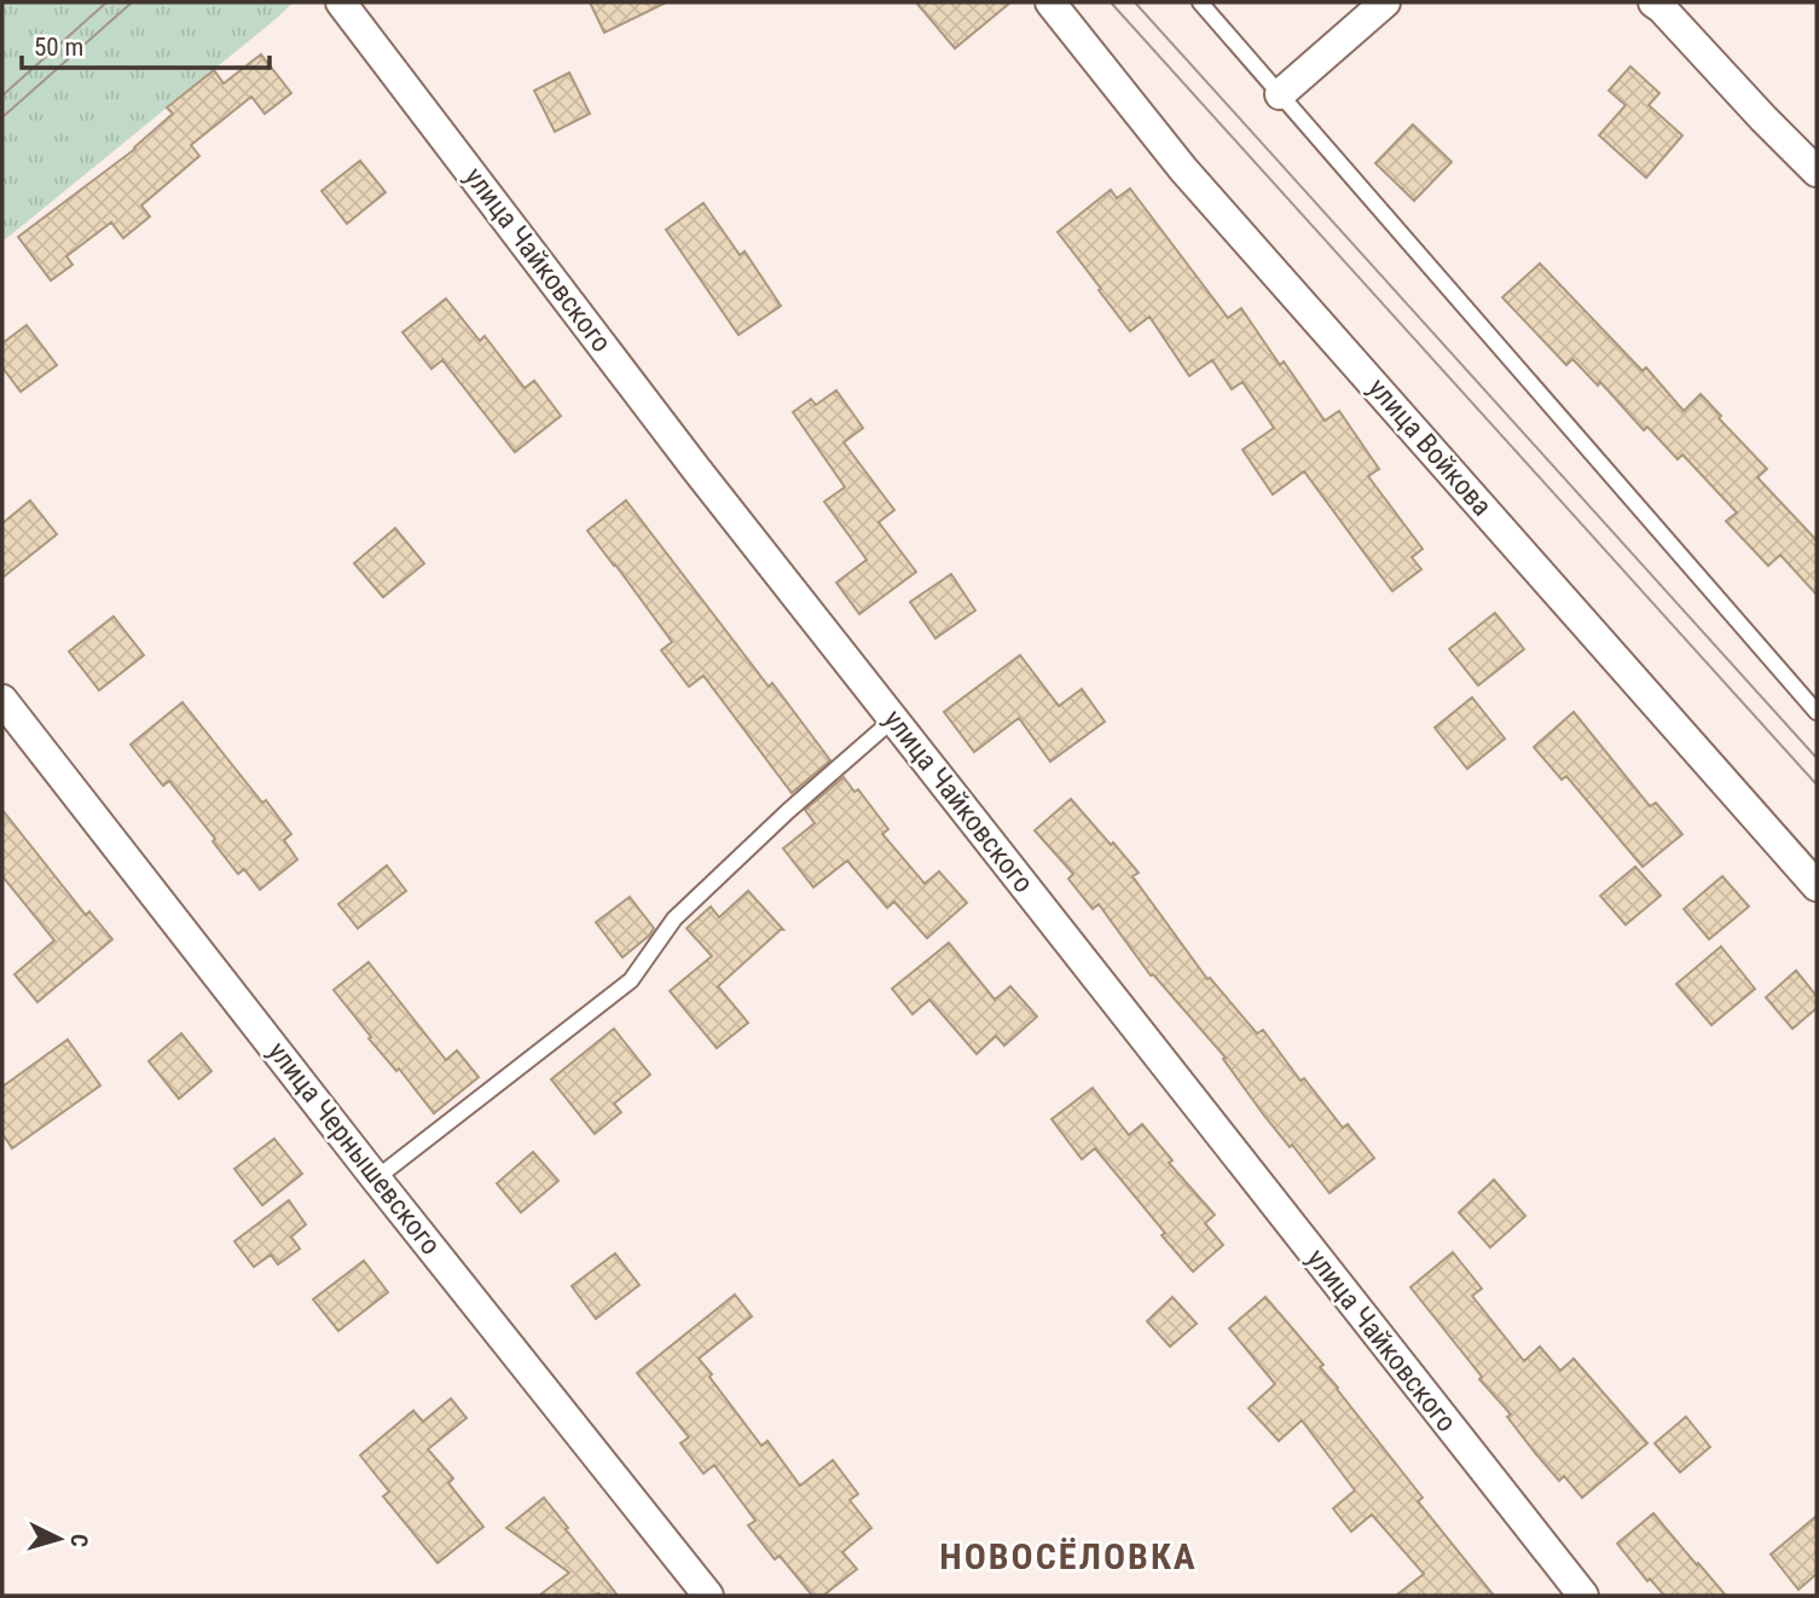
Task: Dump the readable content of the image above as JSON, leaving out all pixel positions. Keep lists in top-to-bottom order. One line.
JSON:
{"streets":{"street":["улица Чайковского","улица Войкова","улица Чернышевского"]},"districts":["НОВОСЁЛОВКА"],"scale_bar":"50 m","north":"right"}
